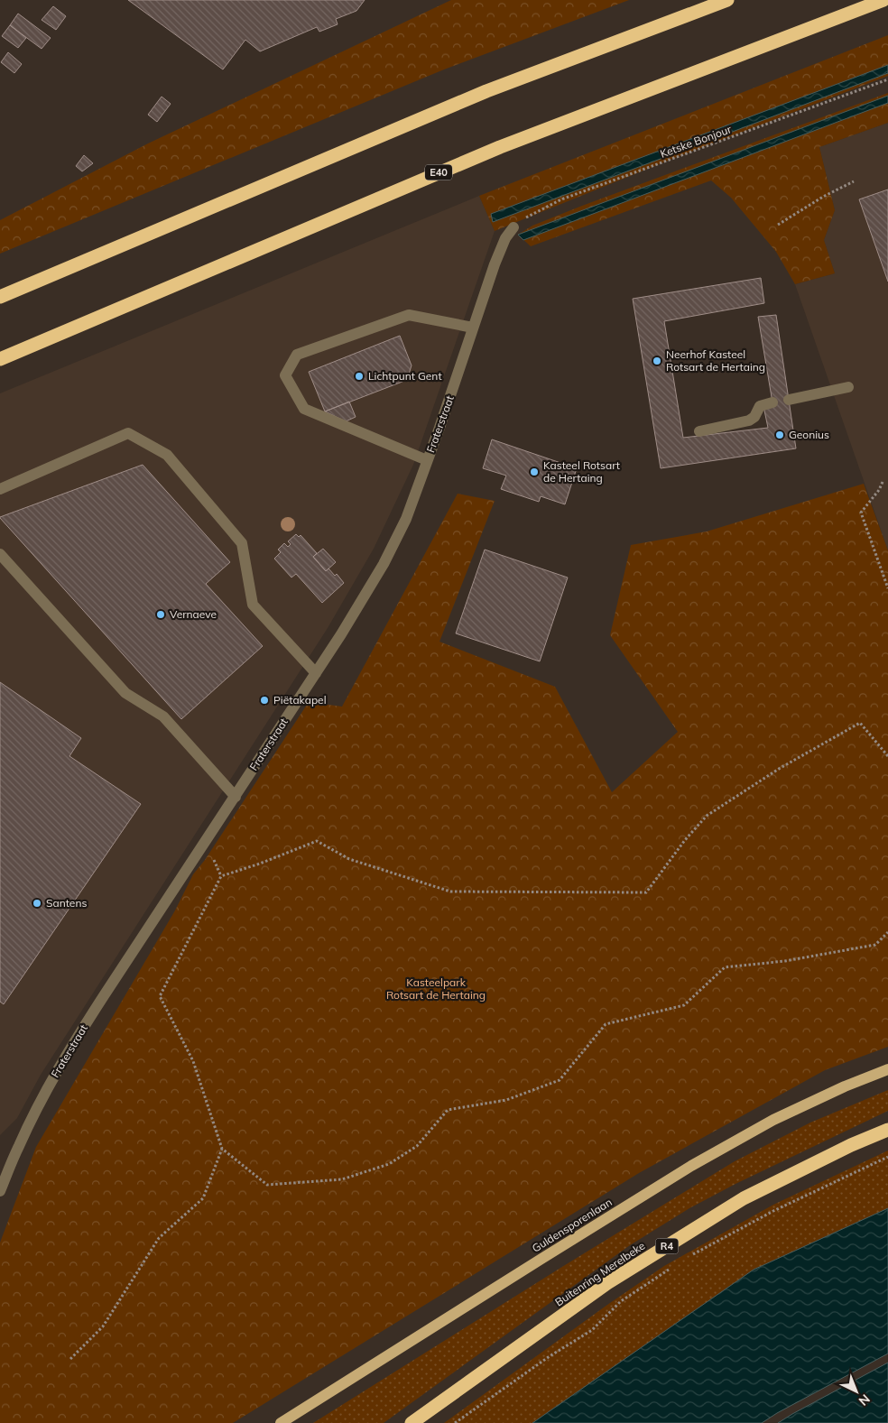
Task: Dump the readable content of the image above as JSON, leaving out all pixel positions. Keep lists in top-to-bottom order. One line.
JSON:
{"streets":{"highway":["E40","R4","Buitenring Merelbeke"],"main road":["Guldensporenlaan"],"street":["Fraterstraat"],"path":["Ketske Bonjour"]},"crossings":[["Ketske Bonjour","Fraterstraat"]],"parks":["Kasteelpark Rotsart de Hertaing"],"places":["Neerhof Kasteel Rotsart de Hertaing","Lichtpunt Gent","Geonius","Kasteel Rotsart de Hertaing","Vernaeve","Piëtakapel","Santens"],"north":"bottom right"}
